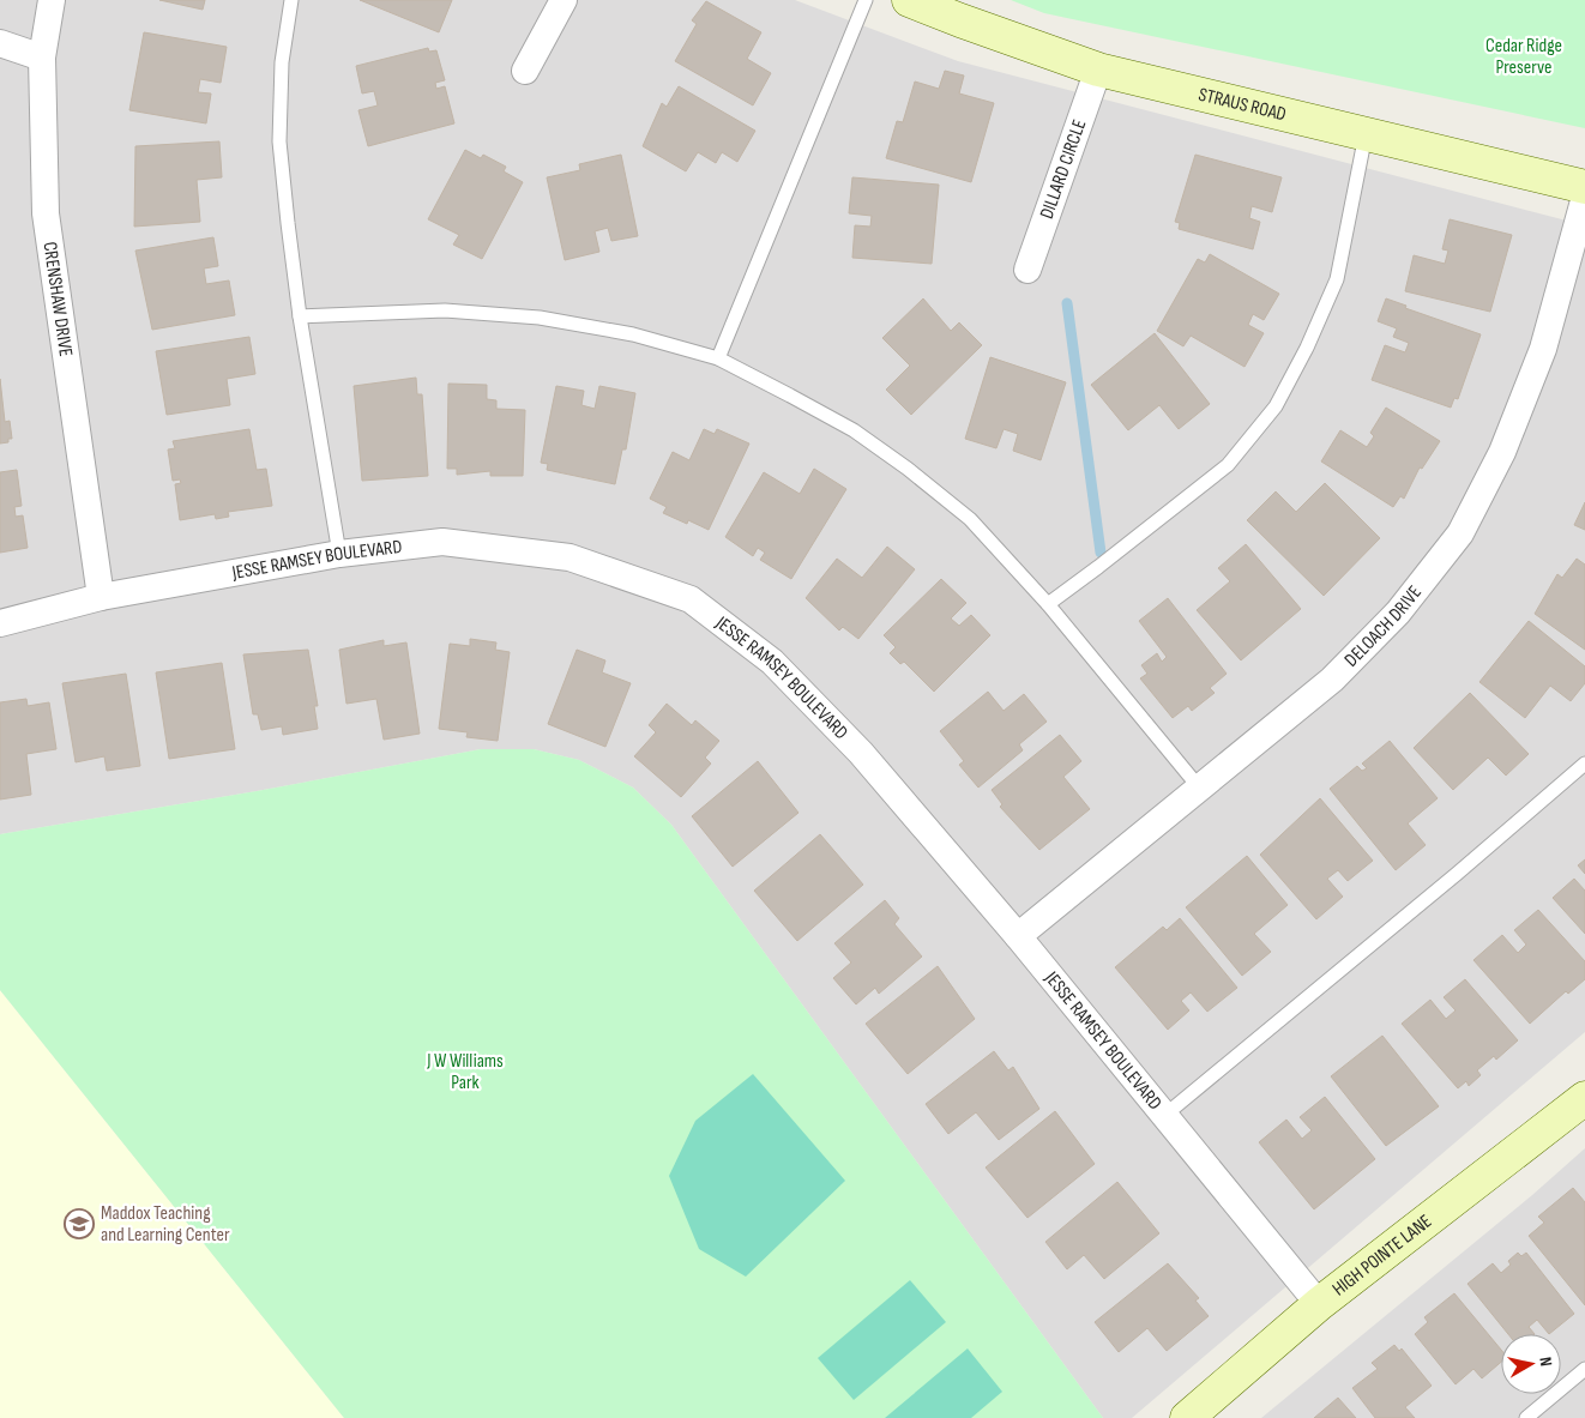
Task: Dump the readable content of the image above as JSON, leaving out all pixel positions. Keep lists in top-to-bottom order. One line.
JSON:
{"streets":{"street":["STRAUS ROAD","DILLARD CIRCLE","CRENSHAW DRIVE","JESSE RAMSEY BOULEVARD","DELOACH DRIVE","HIGH POINTE LANE"]},"crossings":[["STRAUS ROAD","DILLARD CIRCLE"],["CRENSHAW DRIVE","JESSE RAMSEY BOULEVARD"],["JESSE RAMSEY BOULEVARD","DELOACH DRIVE"],["JESSE RAMSEY BOULEVARD","HIGH POINTE LANE"]],"parks":["Cedar Ridge Preserve","J W Williams Park"],"places":{"school or university":["Maddox Teaching and Learning Center"]},"north":"right"}
